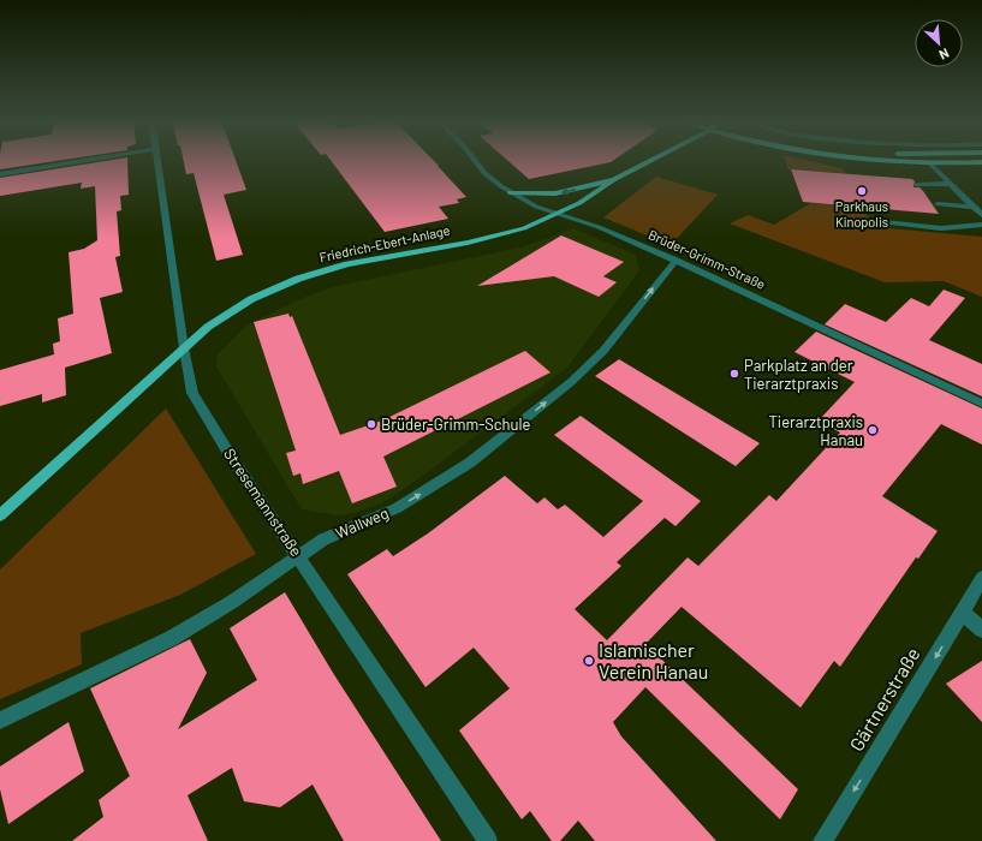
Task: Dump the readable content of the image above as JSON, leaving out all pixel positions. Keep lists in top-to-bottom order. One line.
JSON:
{"streets":{"main road":["Friedrich-Ebert-Anlage"],"street":["Brüder-Grimm-Straße","Stresemannstraße","Wallweg","Gärtnerstraße"]},"crossings":[["Friedrich-Ebert-Anlage","Brüder-Grimm-Straße"],["Friedrich-Ebert-Anlage","Stresemannstraße"],["Brüder-Grimm-Straße","Wallweg"],["Stresemannstraße","Wallweg"]],"one_way":["Wallweg","Gärtnerstraße"],"places":["Parkhaus Kinopolis","Parkplatz an der Tierarztpraxis","Brüder-Grimm-Schule","Tierarztpraxis Hanau","Islamischer Verein Hanau"],"north":"bottom right"}
